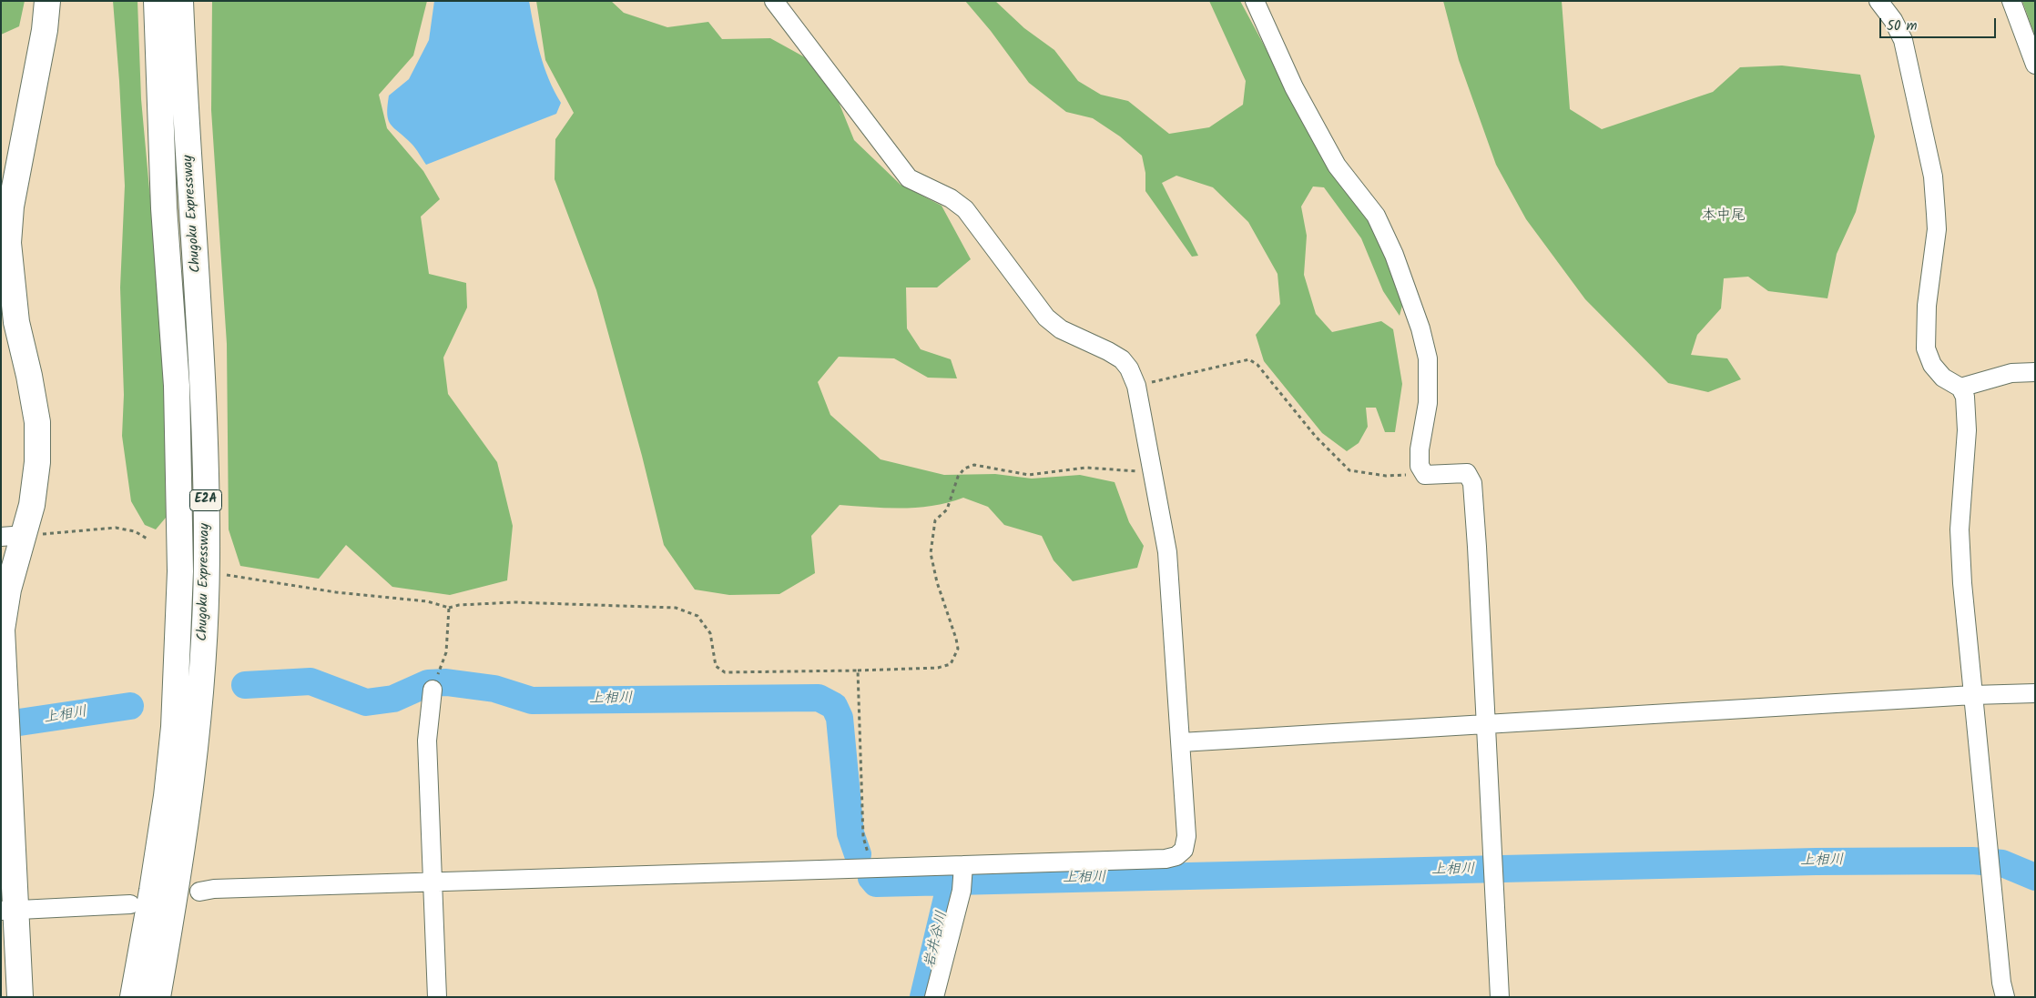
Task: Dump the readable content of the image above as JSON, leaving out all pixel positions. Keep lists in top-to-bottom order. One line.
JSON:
{"streets":{"main road":["Chugoku Expressway","E2A"]},"districts":["本中尾"],"water":["上相川","岩井谷川"],"scale_bar":"50 m"}
